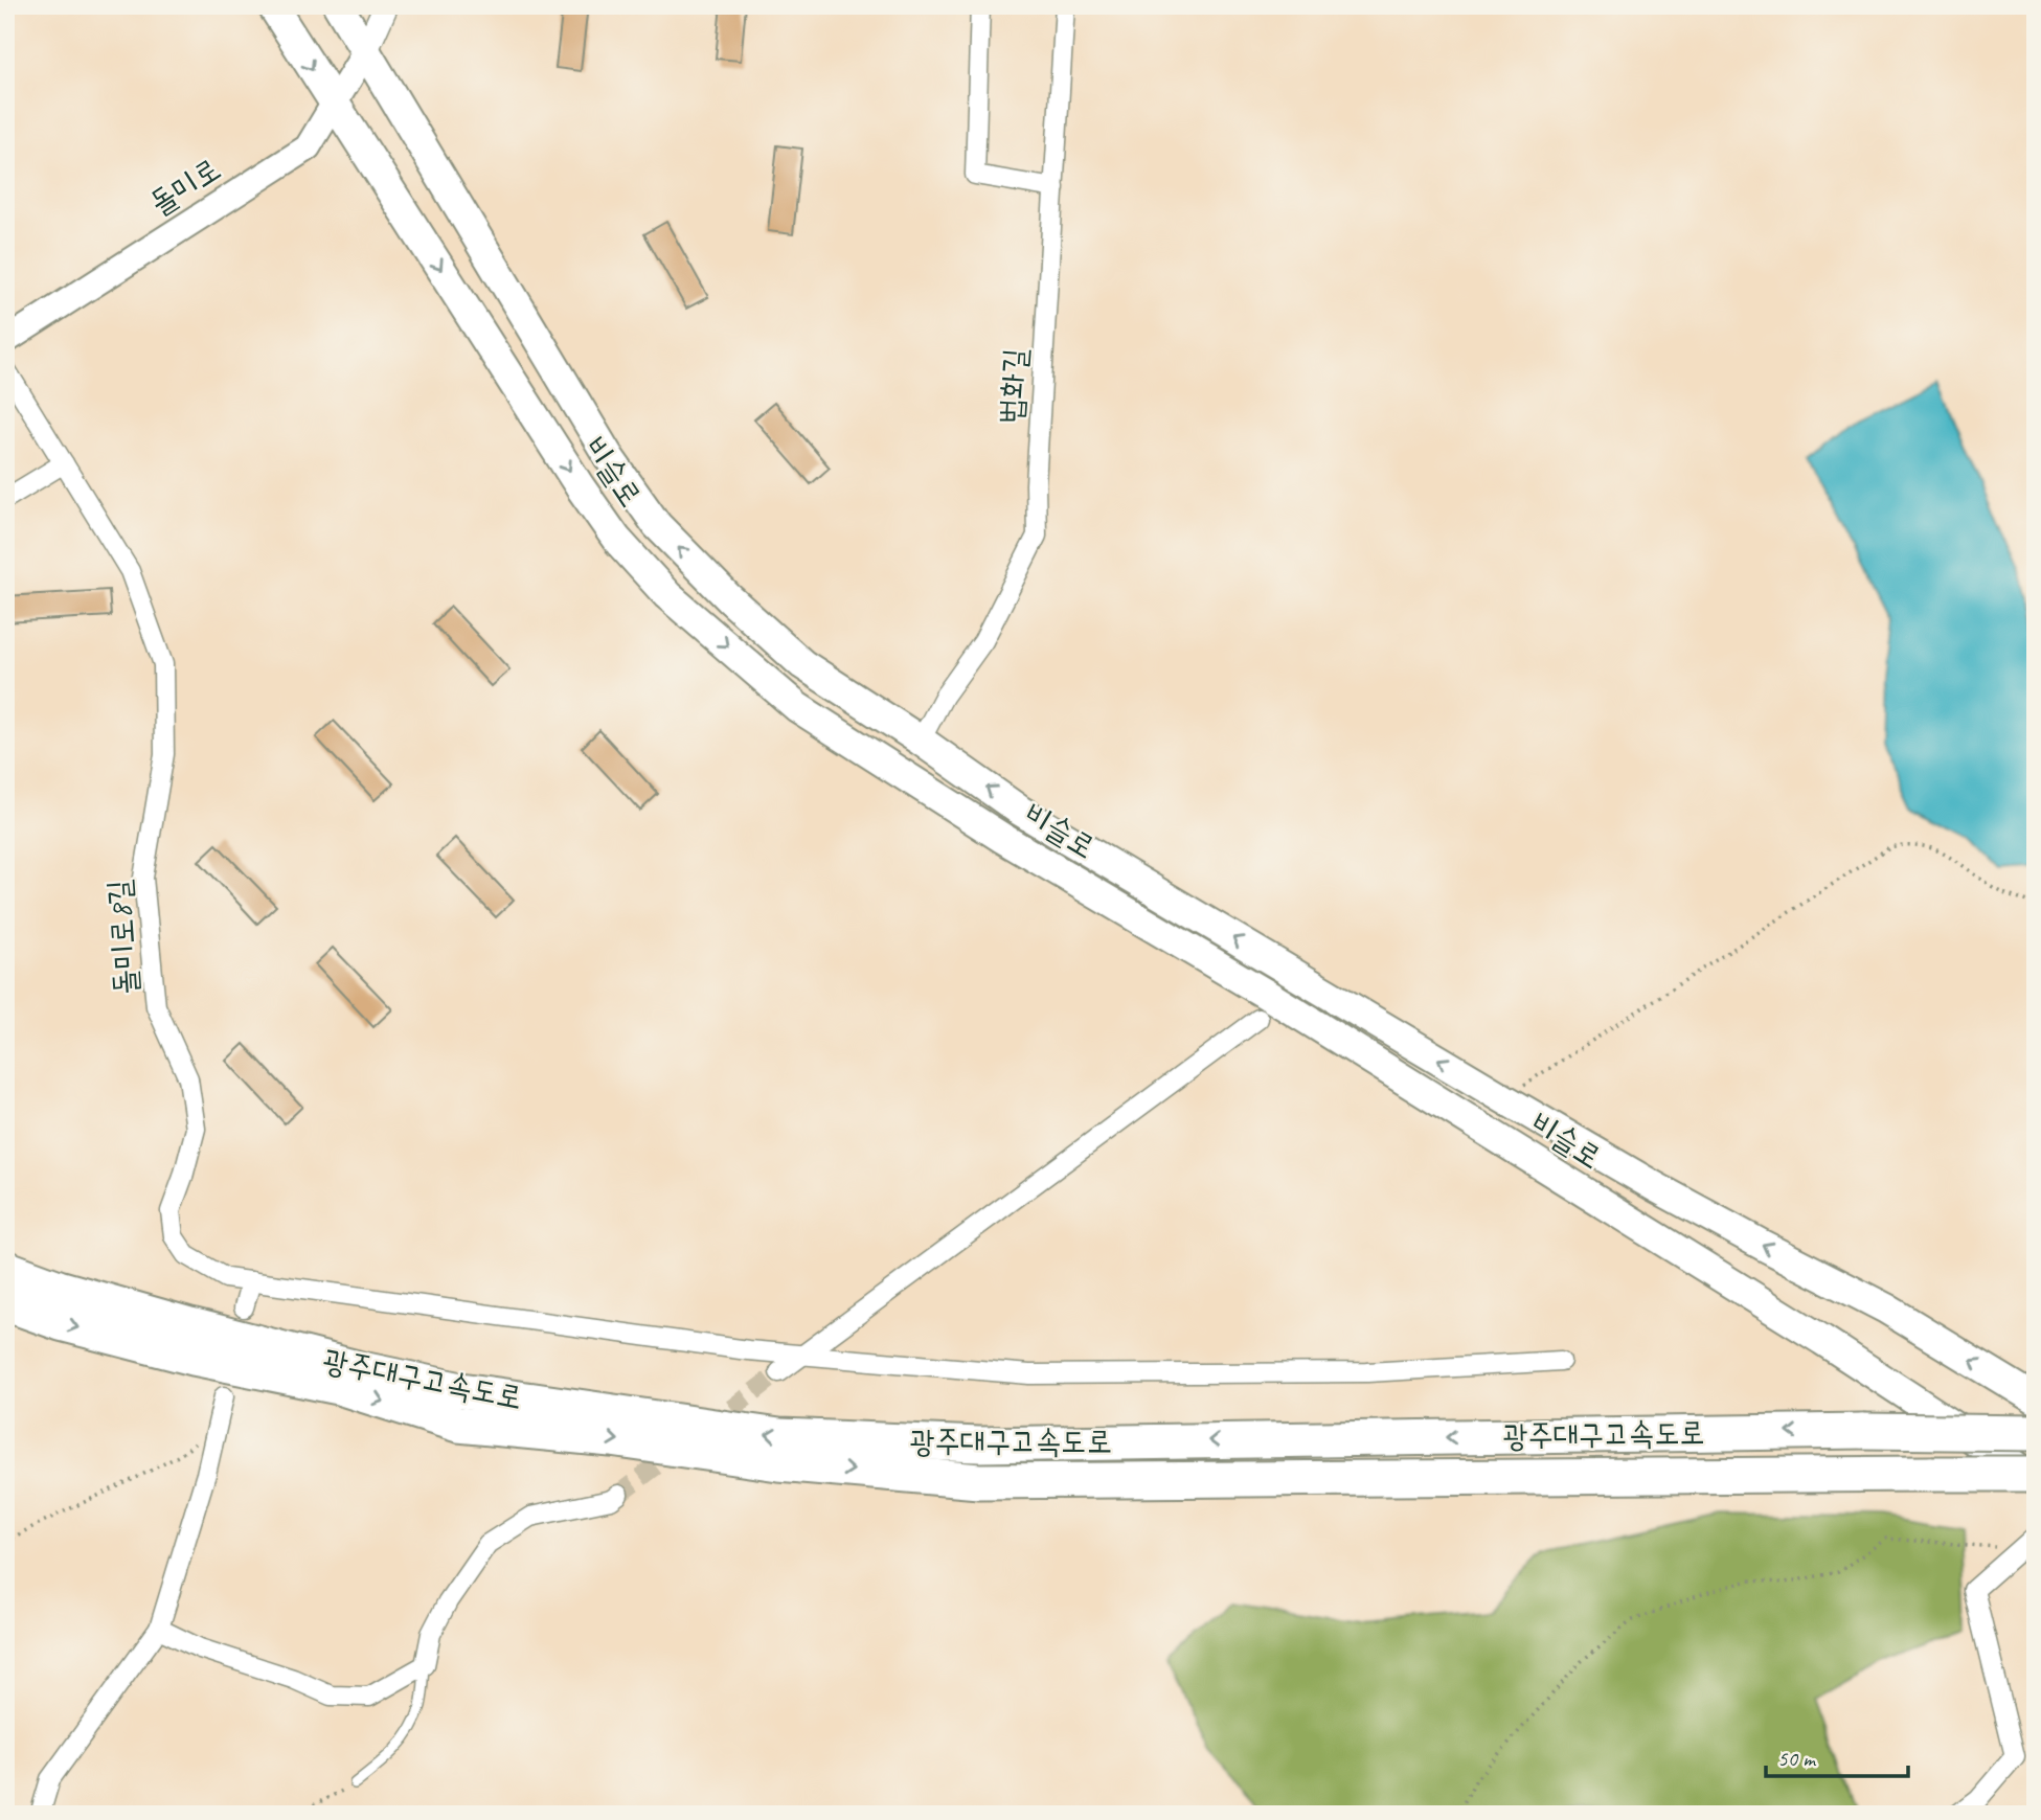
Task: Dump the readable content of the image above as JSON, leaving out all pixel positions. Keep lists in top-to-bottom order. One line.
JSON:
{"streets":{"highway":["광주대구고속도로"],"main road":["돌미로","비슬로"],"street":["법화길","돌미로8길"]},"crossings":[["돌미로","비슬로"],["법화길","비슬로"]],"scale_bar":"50 m"}
